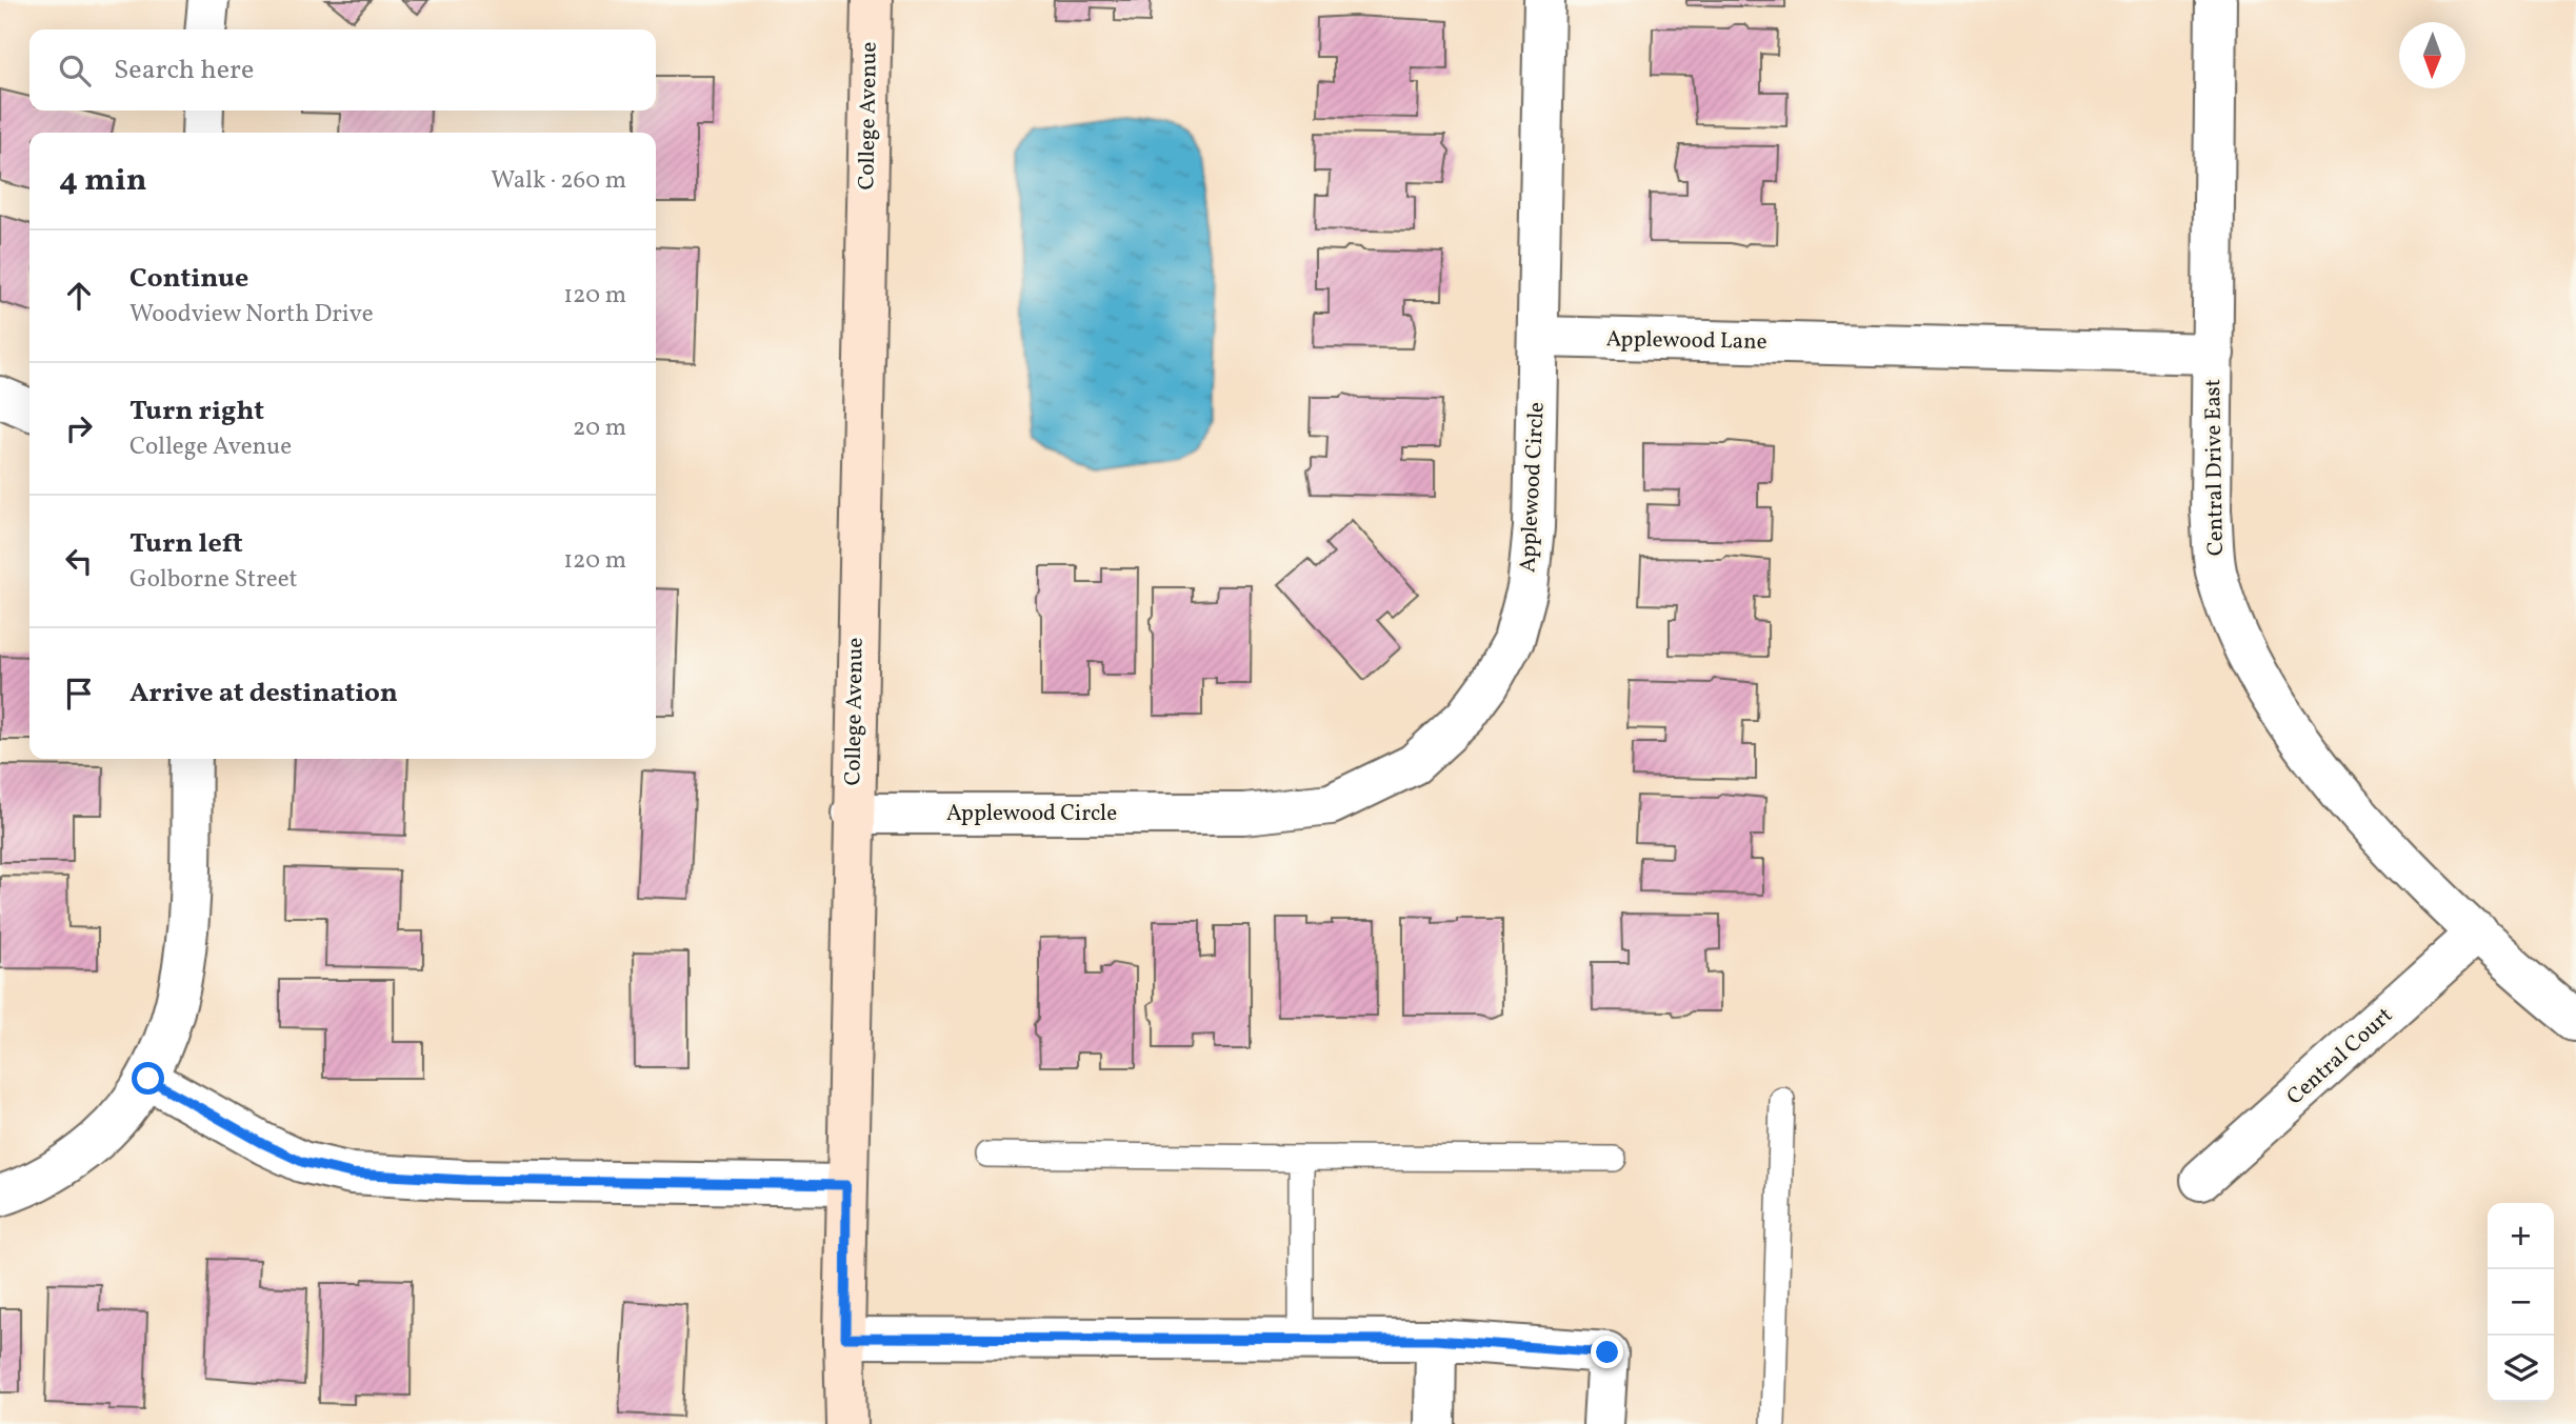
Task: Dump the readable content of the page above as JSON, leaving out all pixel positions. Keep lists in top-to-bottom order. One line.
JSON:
{"streets":{"main road":["College Avenue"],"street":["Applewood Lane","Central Drive East","Applewood Circle","Central Court"]},"crossings":[["College Avenue","Applewood Circle"],["Applewood Lane","Central Drive East"],["Applewood Lane","Applewood Circle"],["Central Drive East","Central Court"]],"north":"bottom","page":{"search":"Search here","heading":["4 min","Walk · 260 m"],"list":[["Continue","Woodview North Drive","120 m"],["Turn right","College Avenue","20 m"],["Turn left","Golborne Street","120 m"],"Arrive at destination"],"map_buttons":["+","−"]}}
